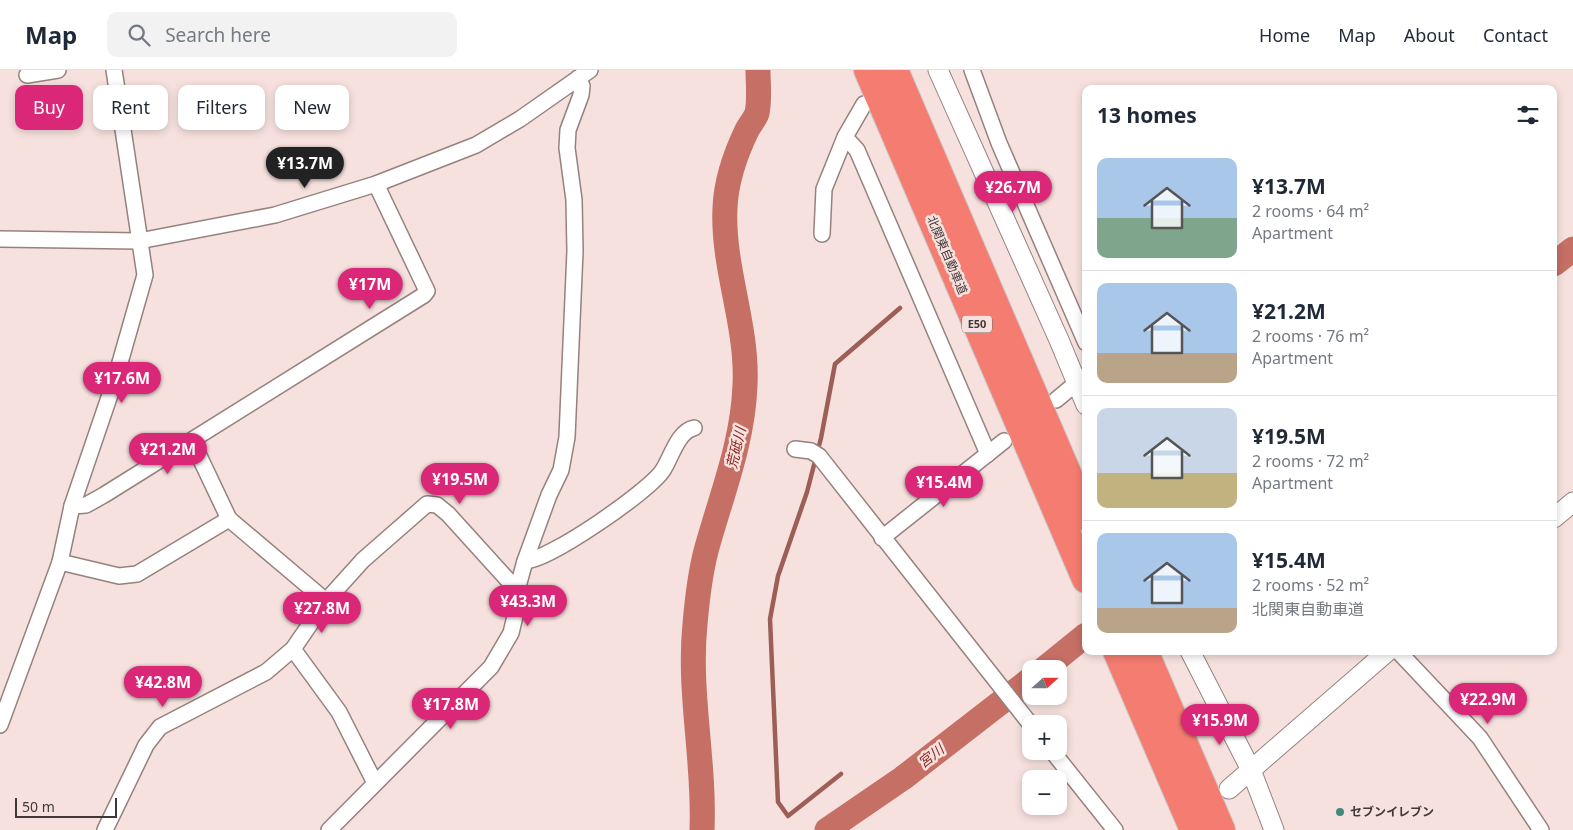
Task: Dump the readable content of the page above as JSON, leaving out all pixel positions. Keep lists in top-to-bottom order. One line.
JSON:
{"streets":{"highway":["北関東自動車道","E50"]},"water":["荒砥川","宮川"],"places":["セブンイレブン"],"scale_bar":"50 m","north":"right","page":{"header":"Map","search":"Search here","nav":["Home","Map","About","Contact"],"chip":["Buy","Rent","Filters","New"],"heading":"13 homes","list":[{"name":"¥13.7M","note":"2 rooms · 64 m² · Apartment"},{"name":"¥21.2M","note":"2 rooms · 76 m² · Apartment"},{"name":"¥19.5M","note":"2 rooms · 72 m² · Apartment"},{"name":"¥15.4M","note":"2 rooms · 52 m² · 北関東自動車道"}],"price":["¥13.7M","¥26.7M","¥17M","¥17.6M","¥21.2M","¥19.5M","¥15.4M","¥43.3M","¥27.8M","¥42.8M","¥22.9M","¥17.8M","¥15.9M"],"map_buttons":["+","−"],"scale":"50 m"}}
